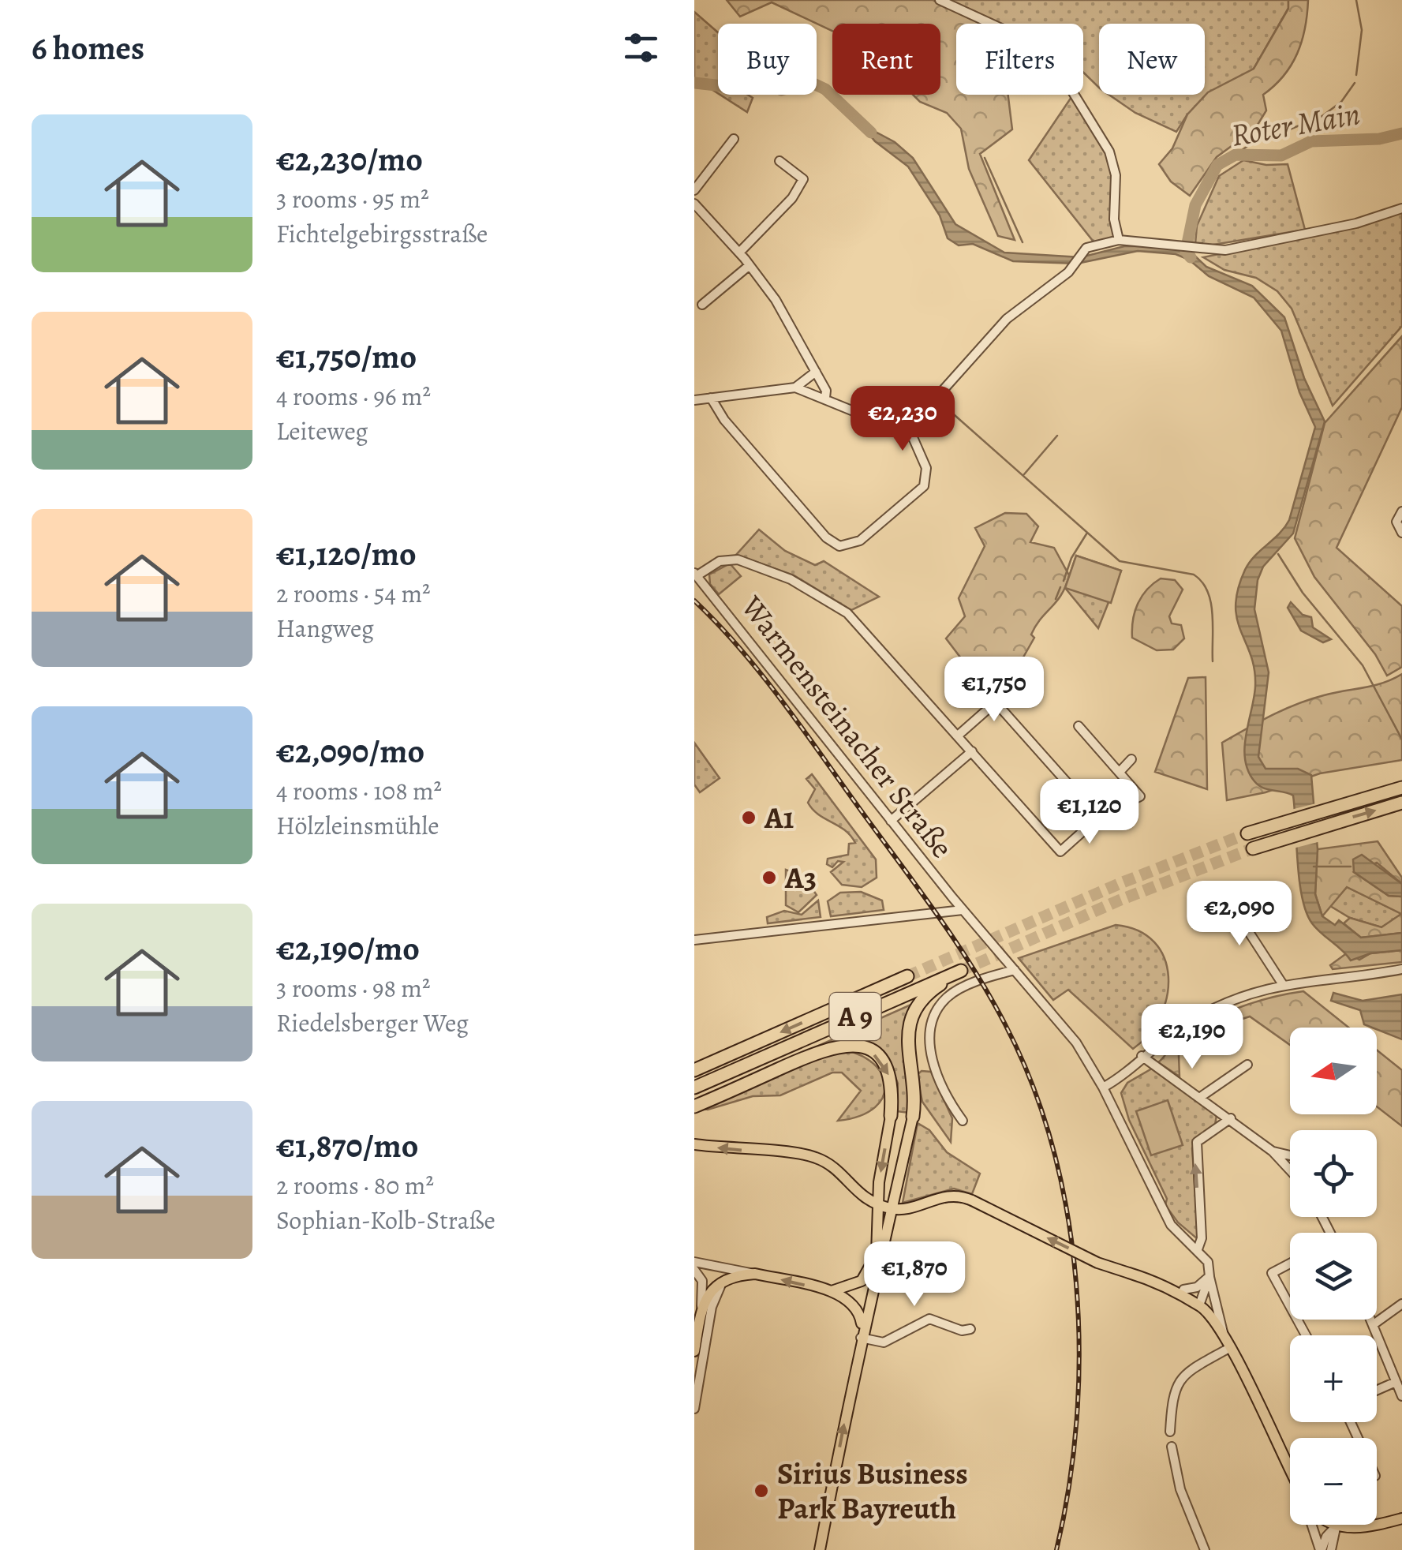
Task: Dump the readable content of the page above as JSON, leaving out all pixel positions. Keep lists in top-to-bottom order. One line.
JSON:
{"streets":{"highway":["A 9"],"street":["Warmensteinacher Straße"]},"water":["Roter Main"],"places":["A1","A3","Sirius Business Park Bayreuth"],"north":"left","page":{"heading":"6 homes","chip":["Buy","Rent","Filters","New"],"list":[{"name":"€2,230/mo","note":"3 rooms · 95 m² · Fichtelgebirgsstraße"},{"name":"€1,750/mo","note":"4 rooms · 96 m² · Leiteweg"},{"name":"€1,120/mo","note":"2 rooms · 54 m² · Hangweg"},{"name":"€2,090/mo","note":"4 rooms · 108 m² · Hölzleinsmühle"},{"name":"€2,190/mo","note":"3 rooms · 98 m² · Riedelsberger Weg"},{"name":"€1,870/mo","note":"2 rooms · 80 m² · Sophian-Kolb-Straße"}],"price":["€2,230","€1,750","€1,120","€2,090","€2,190","€1,870"],"map_buttons":["+","−"]}}
